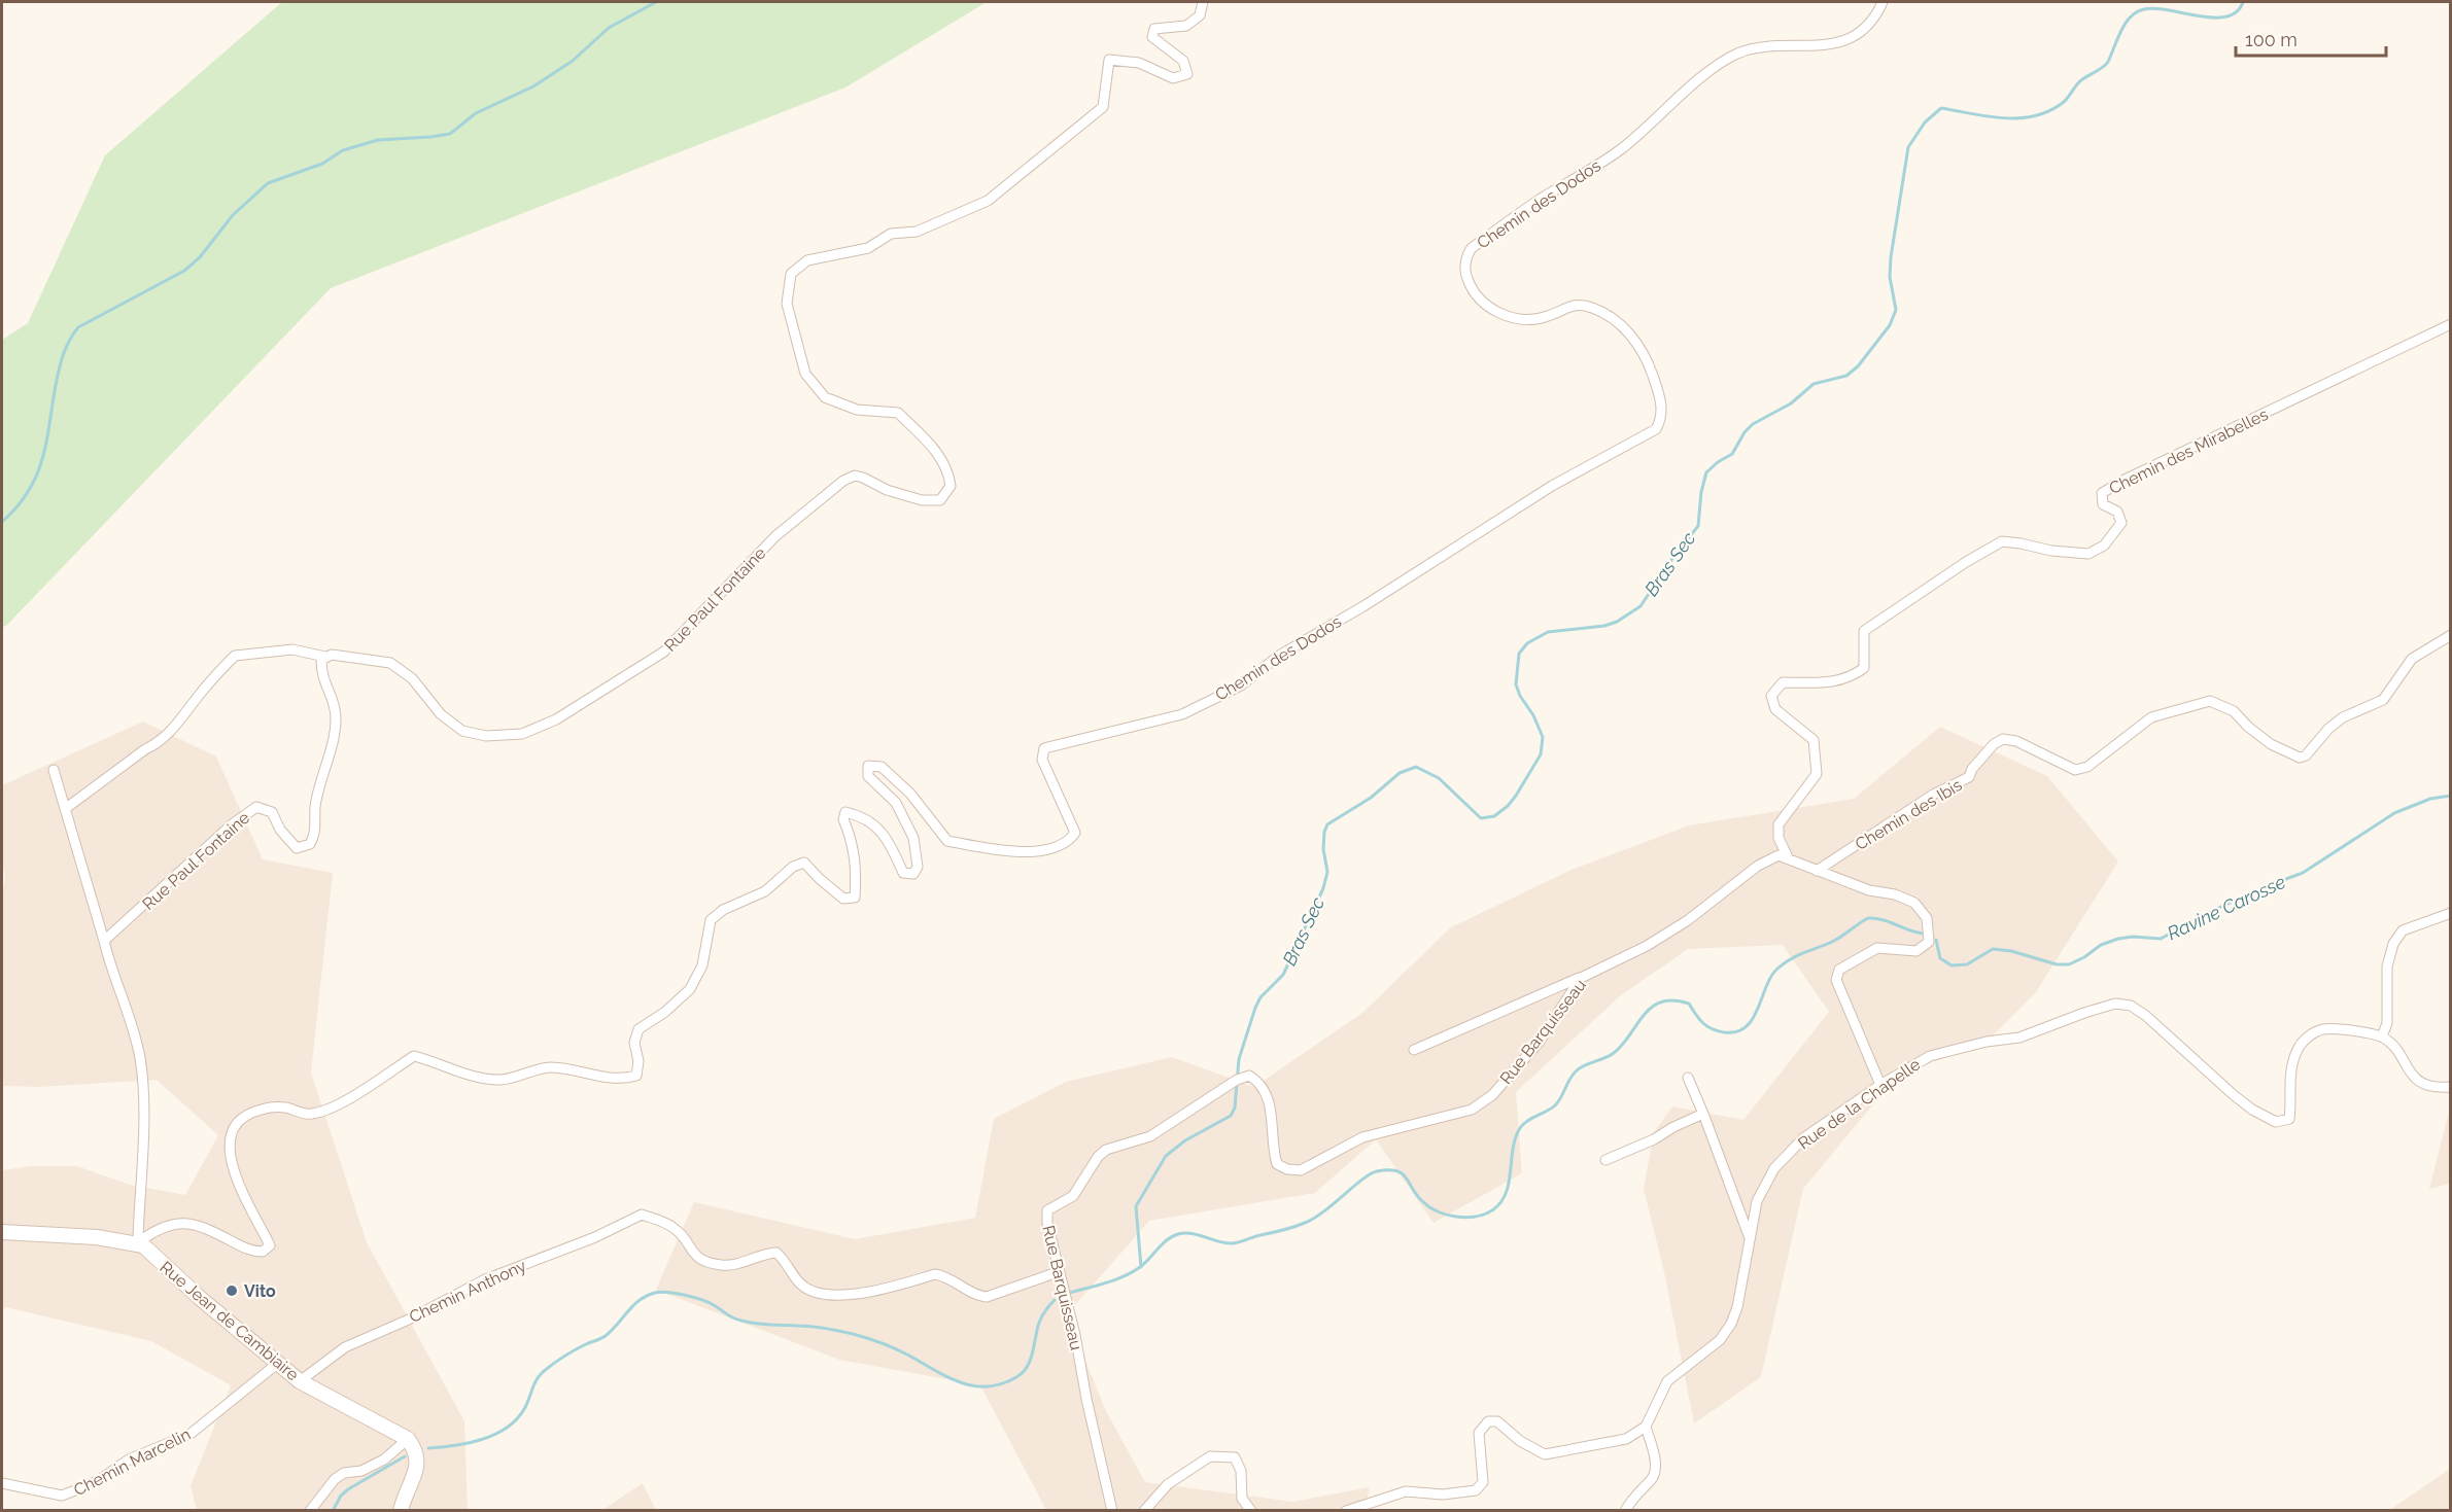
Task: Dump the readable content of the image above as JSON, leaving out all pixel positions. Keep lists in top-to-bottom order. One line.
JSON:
{"streets":{"main road":["Rue Jean de Cambiaire"],"street":["Chemin des Dodos","Chemin des Mirabelles","Rue Paul Fontaine","Chemin des Ibis","Rue Barquisseau","Rue de la Chapelle","Chemin Anthony","Chemin Marcelin"]},"crossings":[["Chemin des Dodos","Rue Jean de Cambiaire"],["Chemin des Mirabelles","Rue Barquisseau"],["Rue Barquisseau","Chemin Anthony"],["Chemin Anthony","Rue Jean de Cambiaire"],["Rue Jean de Cambiaire","Chemin Marcelin"]],"water":["Bras Sec","Ravine Carosse"],"places":["Vito"],"scale_bar":"100 m"}
